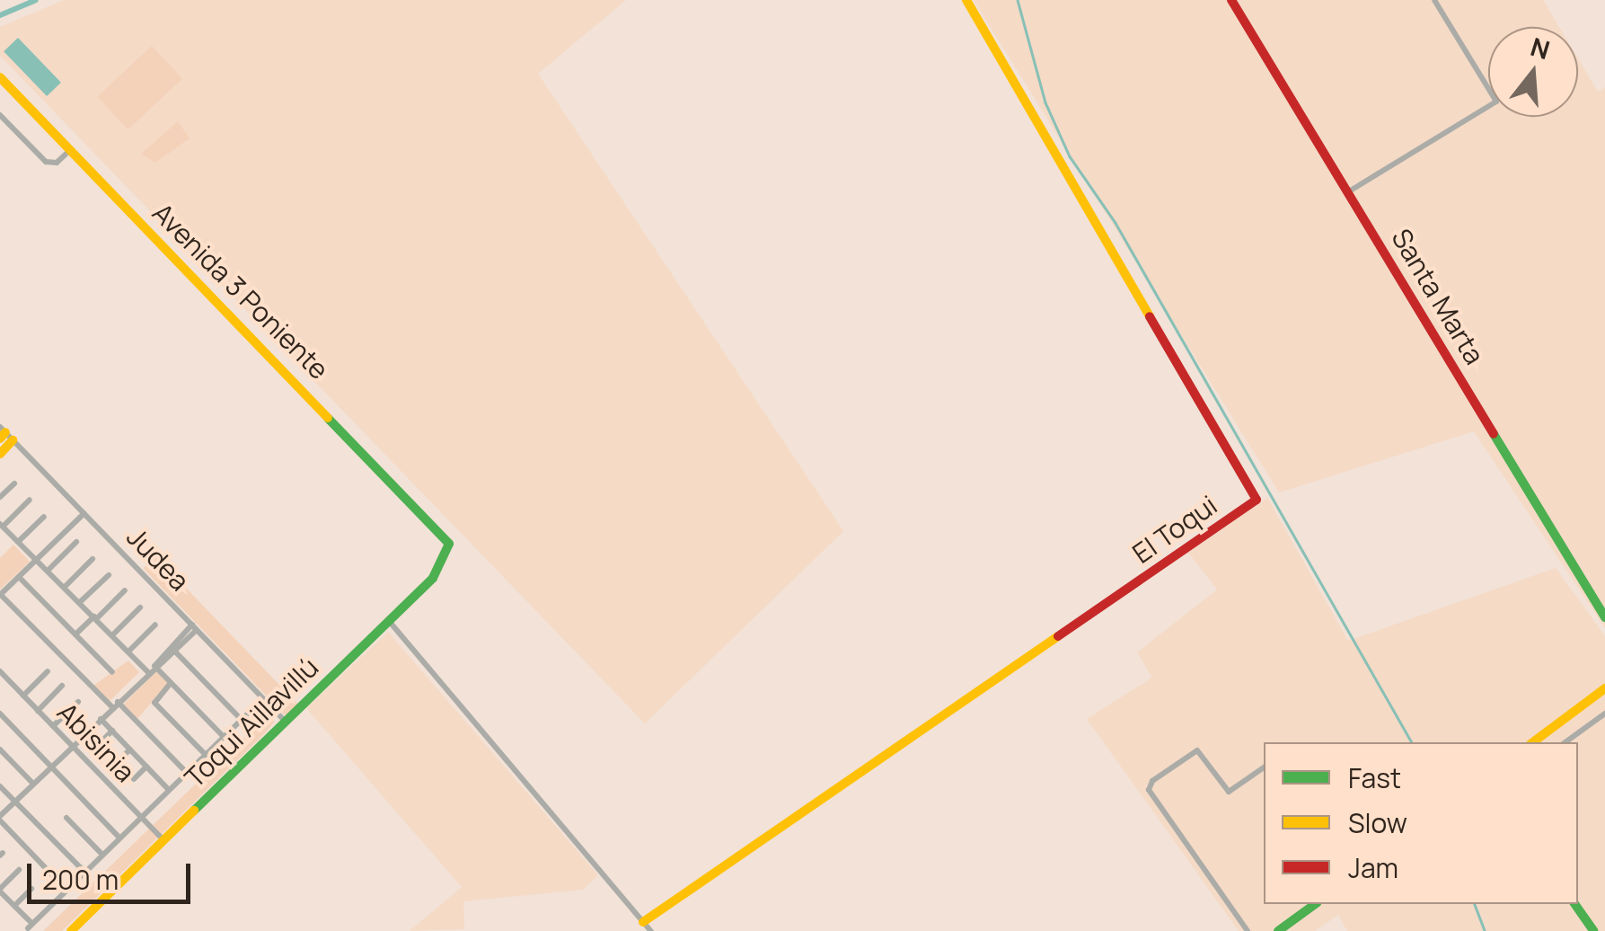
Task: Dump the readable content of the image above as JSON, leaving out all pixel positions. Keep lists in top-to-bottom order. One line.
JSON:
{"streets":{"street":["Avenida 3 Poniente","Santa Marta","El Toqui","Judea","Toqui Aillavillú","Abisinia"]},"crossings":[["Avenida 3 Poniente","Toqui Aillavillú"],["Judea","Toqui Aillavillú"],["Toqui Aillavillú","Abisinia"]],"legend":["Fast","Slow","Jam"],"scale_bar":"200 m","north":"top"}
